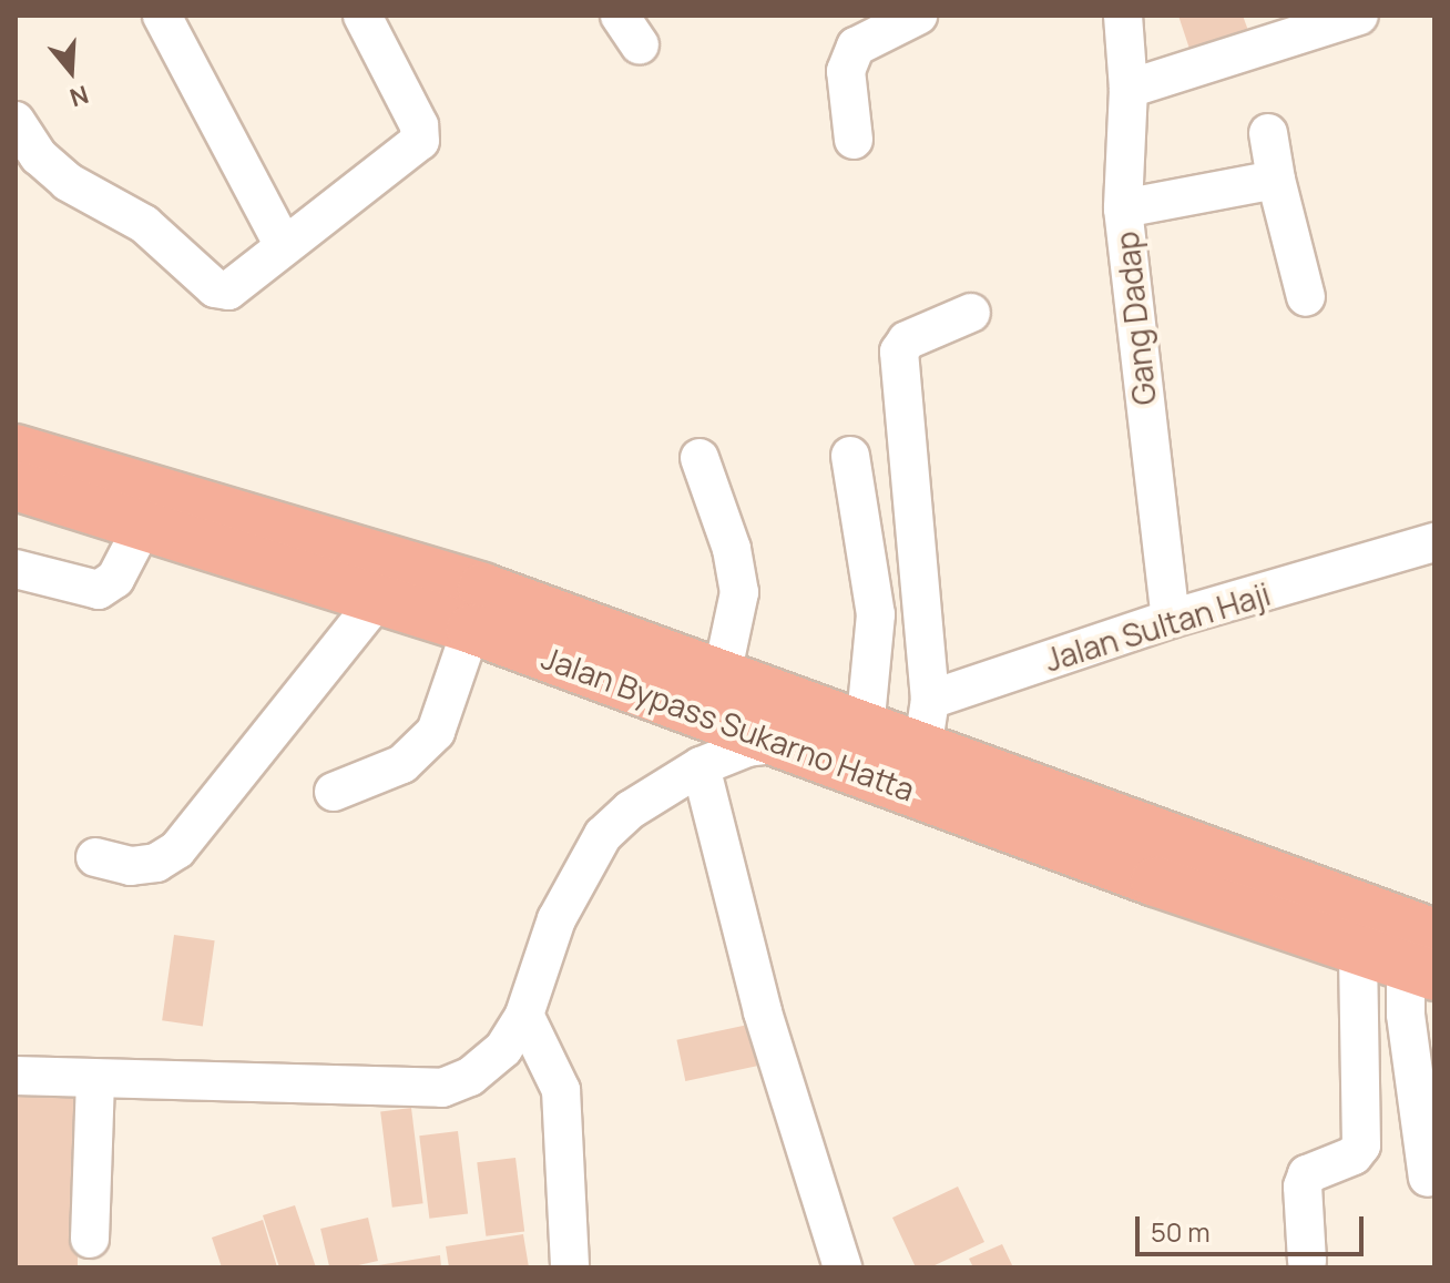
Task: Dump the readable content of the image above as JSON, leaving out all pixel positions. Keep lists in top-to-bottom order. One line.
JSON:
{"streets":{"highway":["Jalan Bypass Sukarno Hatta"],"street":["Gang Dadap","Jalan Sultan Haji"]},"crossings":[["Gang Dadap","Jalan Sultan Haji"]],"scale_bar":"50 m","north":"bottom"}
